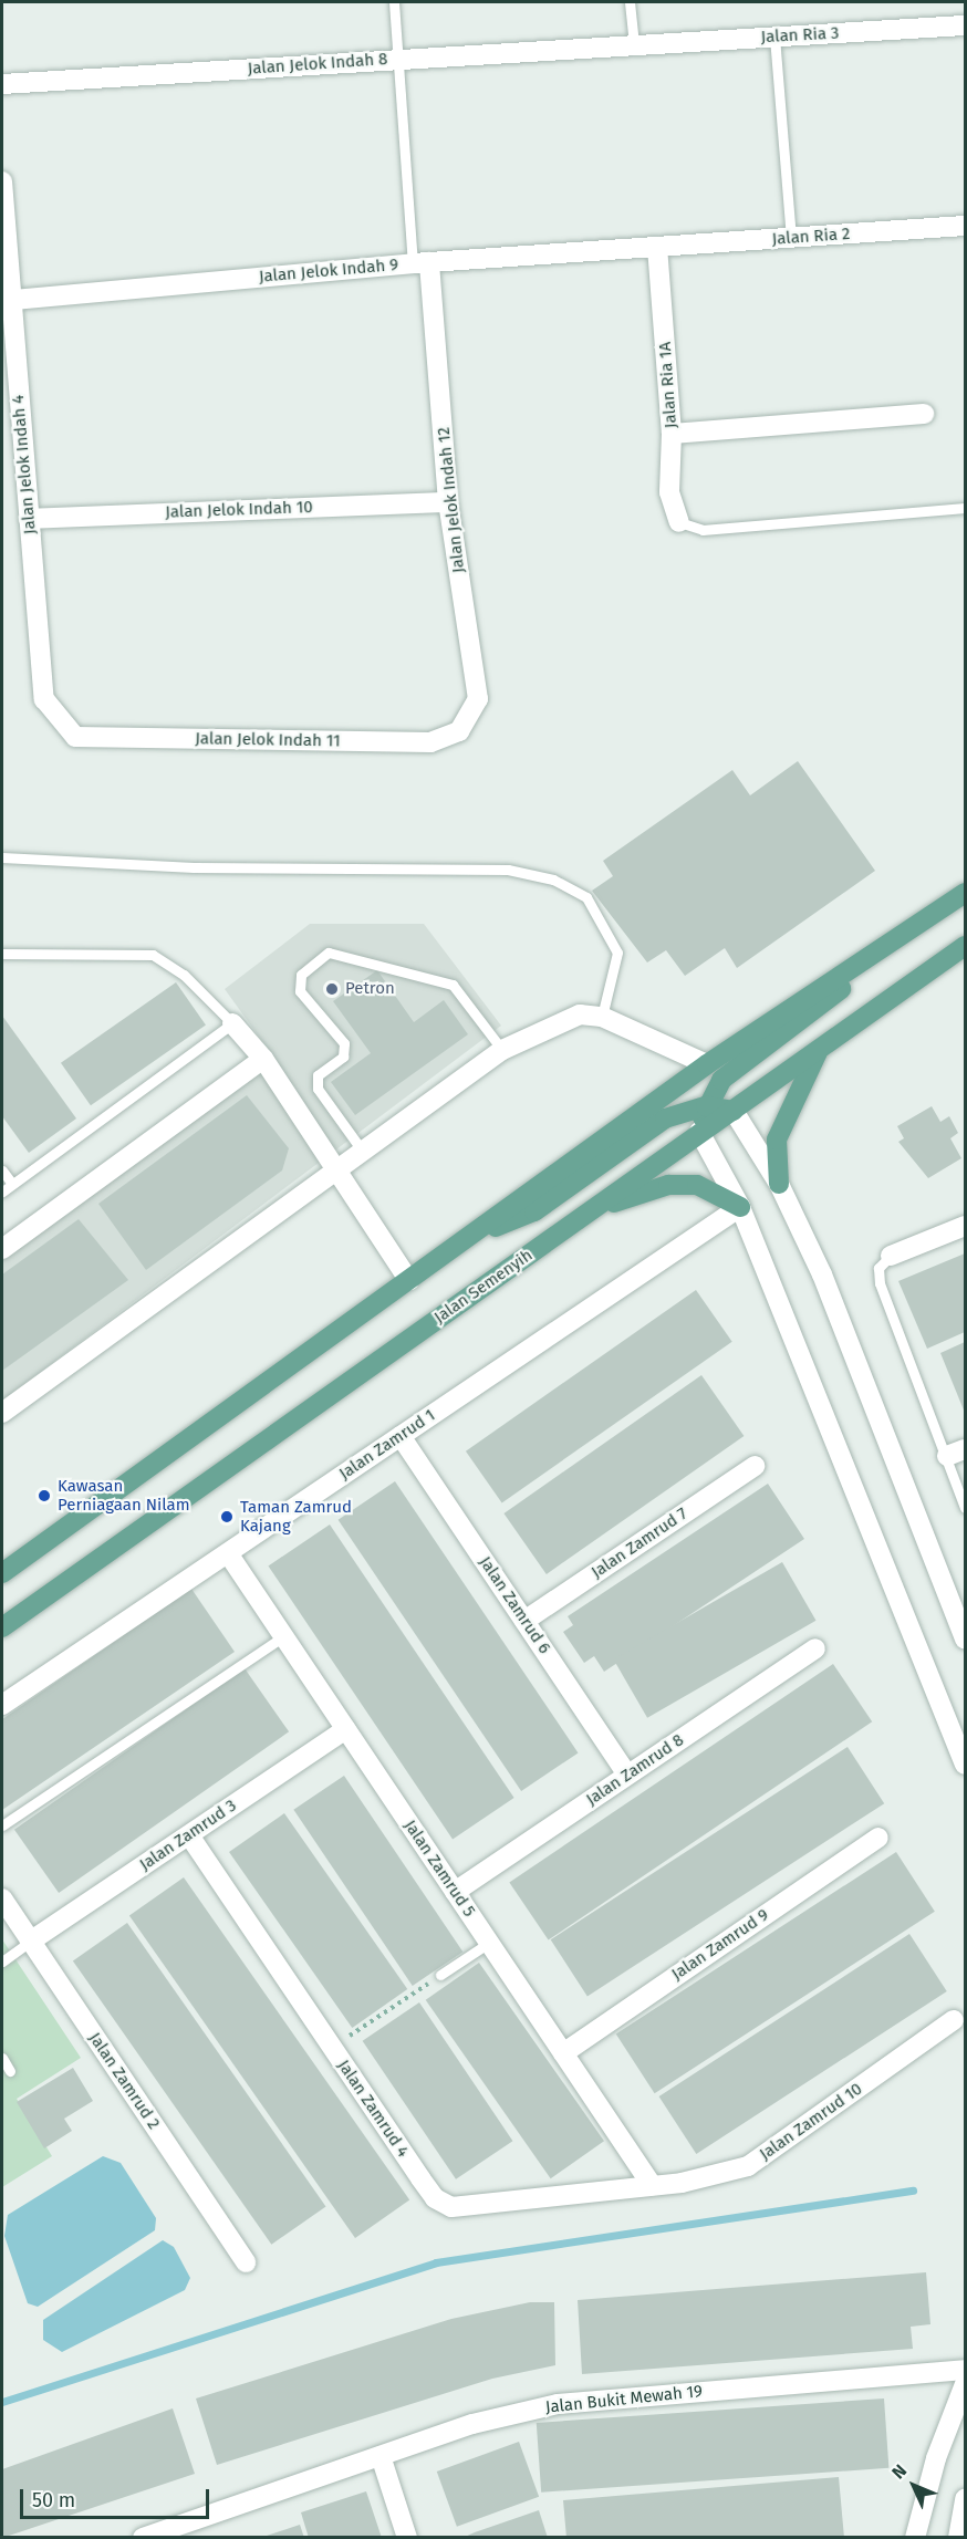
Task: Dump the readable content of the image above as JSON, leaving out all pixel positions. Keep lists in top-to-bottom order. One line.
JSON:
{"streets":{"main road":["Jalan Semenyih"],"street":["Jalan Ria 3","Jalan Jelok Indah 8","Jalan Ria 2","Jalan Jelok Indah 9","Jalan Ria 1A","Jalan Jelok Indah 4","Jalan Jelok Indah 12","Jalan Jelok Indah 10","Jalan Jelok Indah 11","Jalan Zamrud 1","Jalan Zamrud 7","Jalan Zamrud 6","Jalan Zamrud 8","Jalan Zamrud 3","Jalan Zamrud 5","Jalan Zamrud 9","Jalan Zamrud 2","Jalan Zamrud 4","Jalan Zamrud 10","Jalan Bukit Mewah 19"]},"crossings":[["Jalan Ria 3","Jalan Jelok Indah 8"],["Jalan Ria 2","Jalan Jelok Indah 9"],["Jalan Ria 2","Jalan Ria 1A"],["Jalan Jelok Indah 9","Jalan Ria 1A"],["Jalan Jelok Indah 9","Jalan Jelok Indah 4"],["Jalan Jelok Indah 9","Jalan Jelok Indah 12"],["Jalan Jelok Indah 4","Jalan Jelok Indah 10"],["Jalan Jelok Indah 4","Jalan Jelok Indah 11"],["Jalan Jelok Indah 12","Jalan Jelok Indah 10"],["Jalan Jelok Indah 12","Jalan Jelok Indah 11"],["Jalan Zamrud 1","Jalan Zamrud 6"],["Jalan Zamrud 1","Jalan Zamrud 5"],["Jalan Zamrud 7","Jalan Zamrud 6"],["Jalan Zamrud 6","Jalan Zamrud 8"],["Jalan Zamrud 8","Jalan Zamrud 5"],["Jalan Zamrud 3","Jalan Zamrud 5"],["Jalan Zamrud 3","Jalan Zamrud 2"],["Jalan Zamrud 3","Jalan Zamrud 4"],["Jalan Zamrud 5","Jalan Zamrud 9"],["Jalan Zamrud 5","Jalan Zamrud 4"],["Jalan Zamrud 5","Jalan Zamrud 10"],["Jalan Zamrud 4","Jalan Zamrud 10"]],"places":["Petron","Kawasan Perniagaan Nilam","Taman Zamrud Kajang"],"scale_bar":"50 m","north":"top left"}
